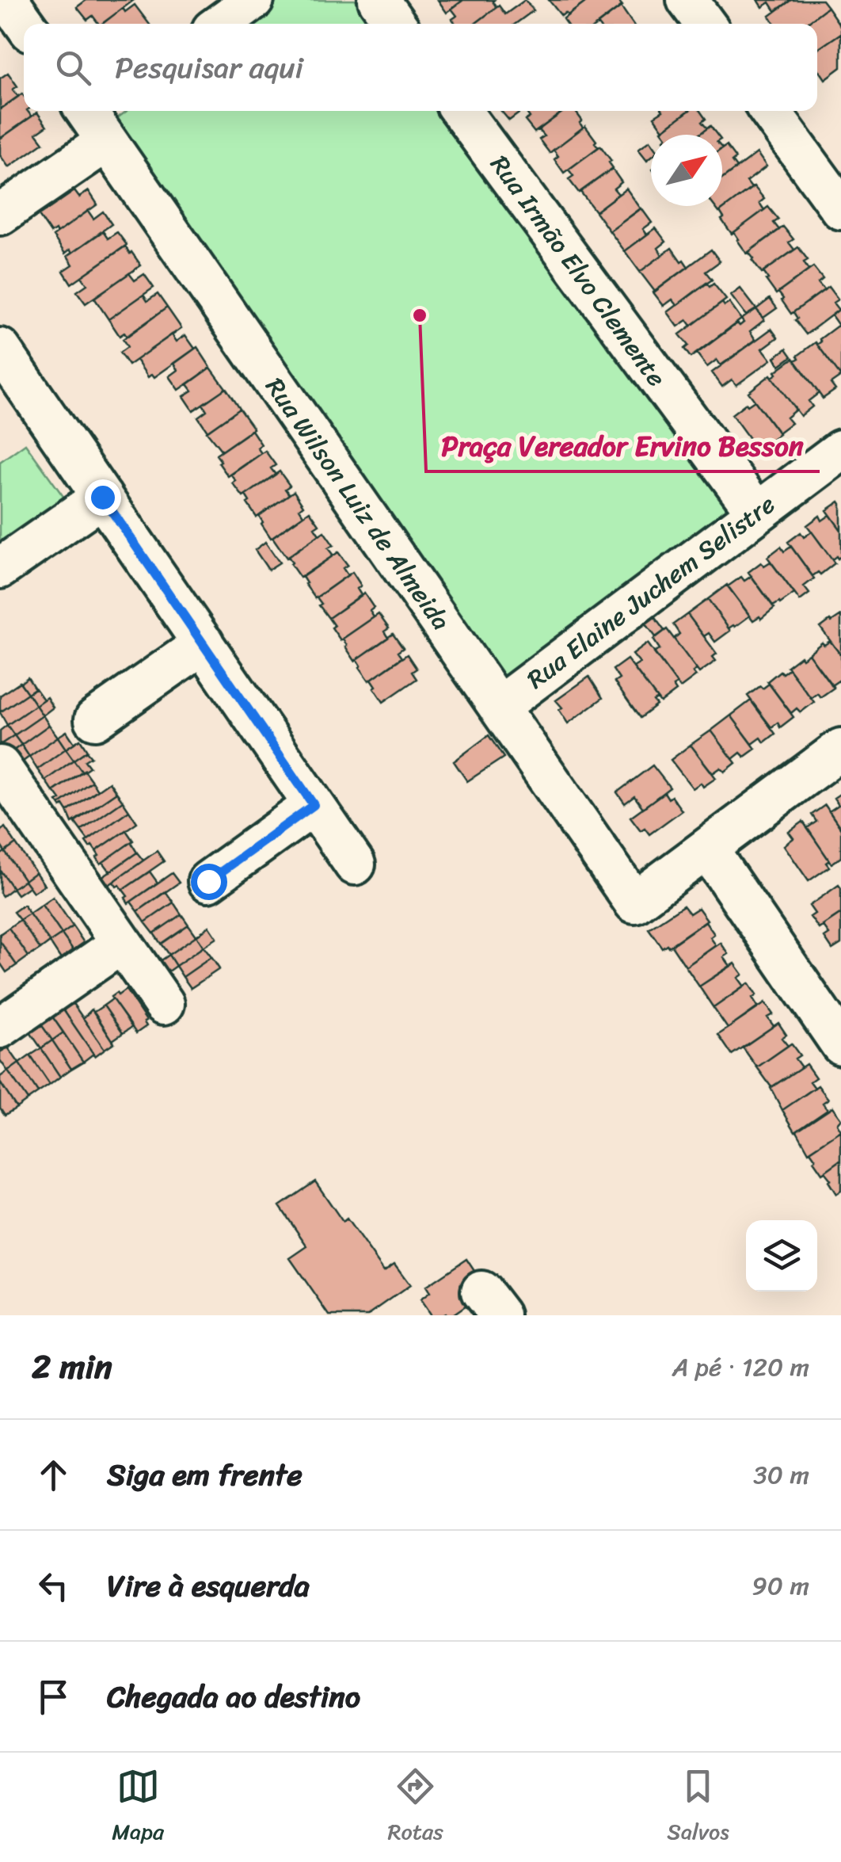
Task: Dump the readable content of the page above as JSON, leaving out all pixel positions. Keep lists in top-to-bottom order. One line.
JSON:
{"streets":{"street":["Rua Irmão Elvo Clemente","Rua Wilson Luiz de Almeida","Rua Elaine Juchem Selistre"]},"crossings":[["Rua Irmão Elvo Clemente","Rua Elaine Juchem Selistre"],["Rua Wilson Luiz de Almeida","Rua Elaine Juchem Selistre"]],"places":["Praça Vereador Ervino Besson"],"north":"top right","page":{"search":"Pesquisar aqui","heading":["2 min","A pé · 120 m"],"list":[["Siga em frente","30 m"],["Vire à esquerda","90 m"],"Chegada ao destino"],"nav":["Mapa","Rotas","Salvos"]}}
